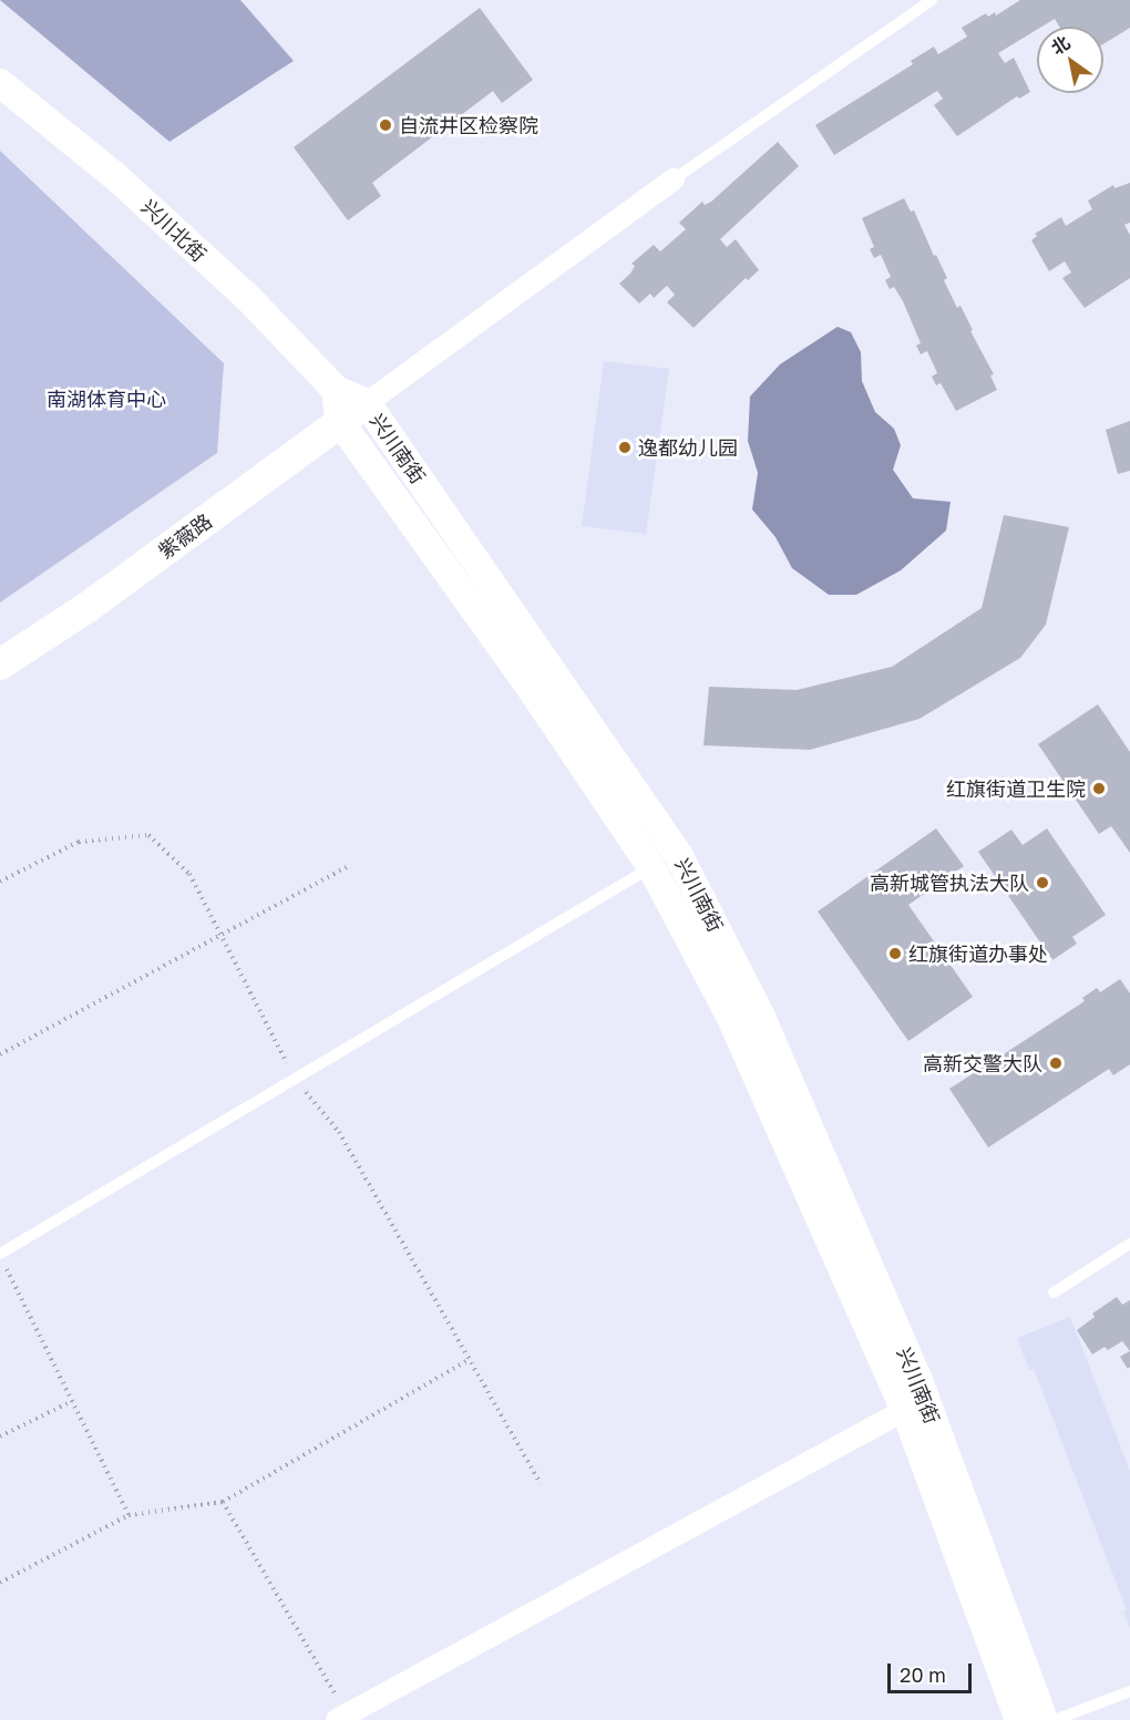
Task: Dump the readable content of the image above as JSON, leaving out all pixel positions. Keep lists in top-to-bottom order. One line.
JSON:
{"streets":{"main road":["紫薇路"],"street":["兴川北街","兴川南街"]},"crossings":[["兴川北街","兴川南街"],["兴川南街","紫薇路"]],"parks":["南湖体育中心"],"places":["自流井区检察院","逸都幼儿园","红旗街道卫生院","高新城管执法大队","红旗街道办事处","高新交警大队"],"scale_bar":"20 m","north":"top left"}
